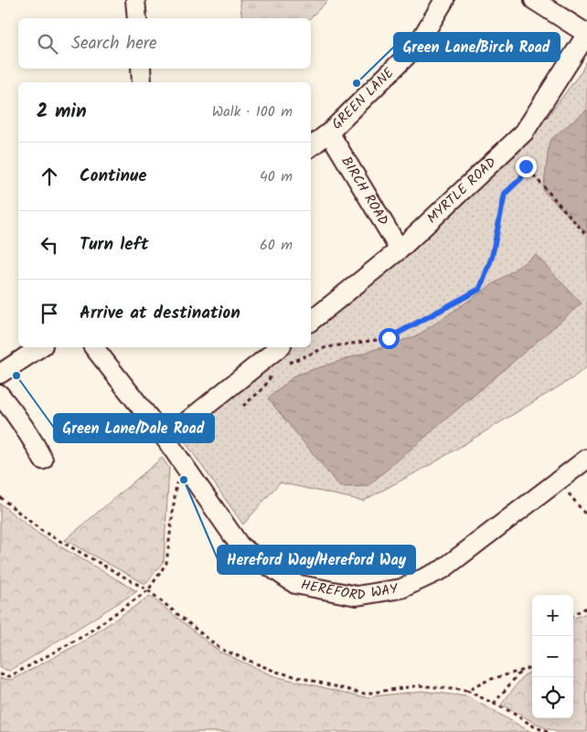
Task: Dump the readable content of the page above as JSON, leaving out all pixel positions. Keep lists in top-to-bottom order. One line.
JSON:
{"streets":{"street":["GREEN LANE","BIRCH ROAD","MYRTLE ROAD","HEREFORD WAY"]},"crossings":[["GREEN LANE","BIRCH ROAD"],["BIRCH ROAD","MYRTLE ROAD"]],"places":["Green Lane/Birch Road","Green Lane/Dale Road","Hereford Way/Hereford Way"],"page":{"search":"Search here","heading":["2 min","Walk · 100 m"],"list":[["Continue","40 m"],["Turn left","60 m"],"Arrive at destination"],"map_buttons":["+","−"]}}
